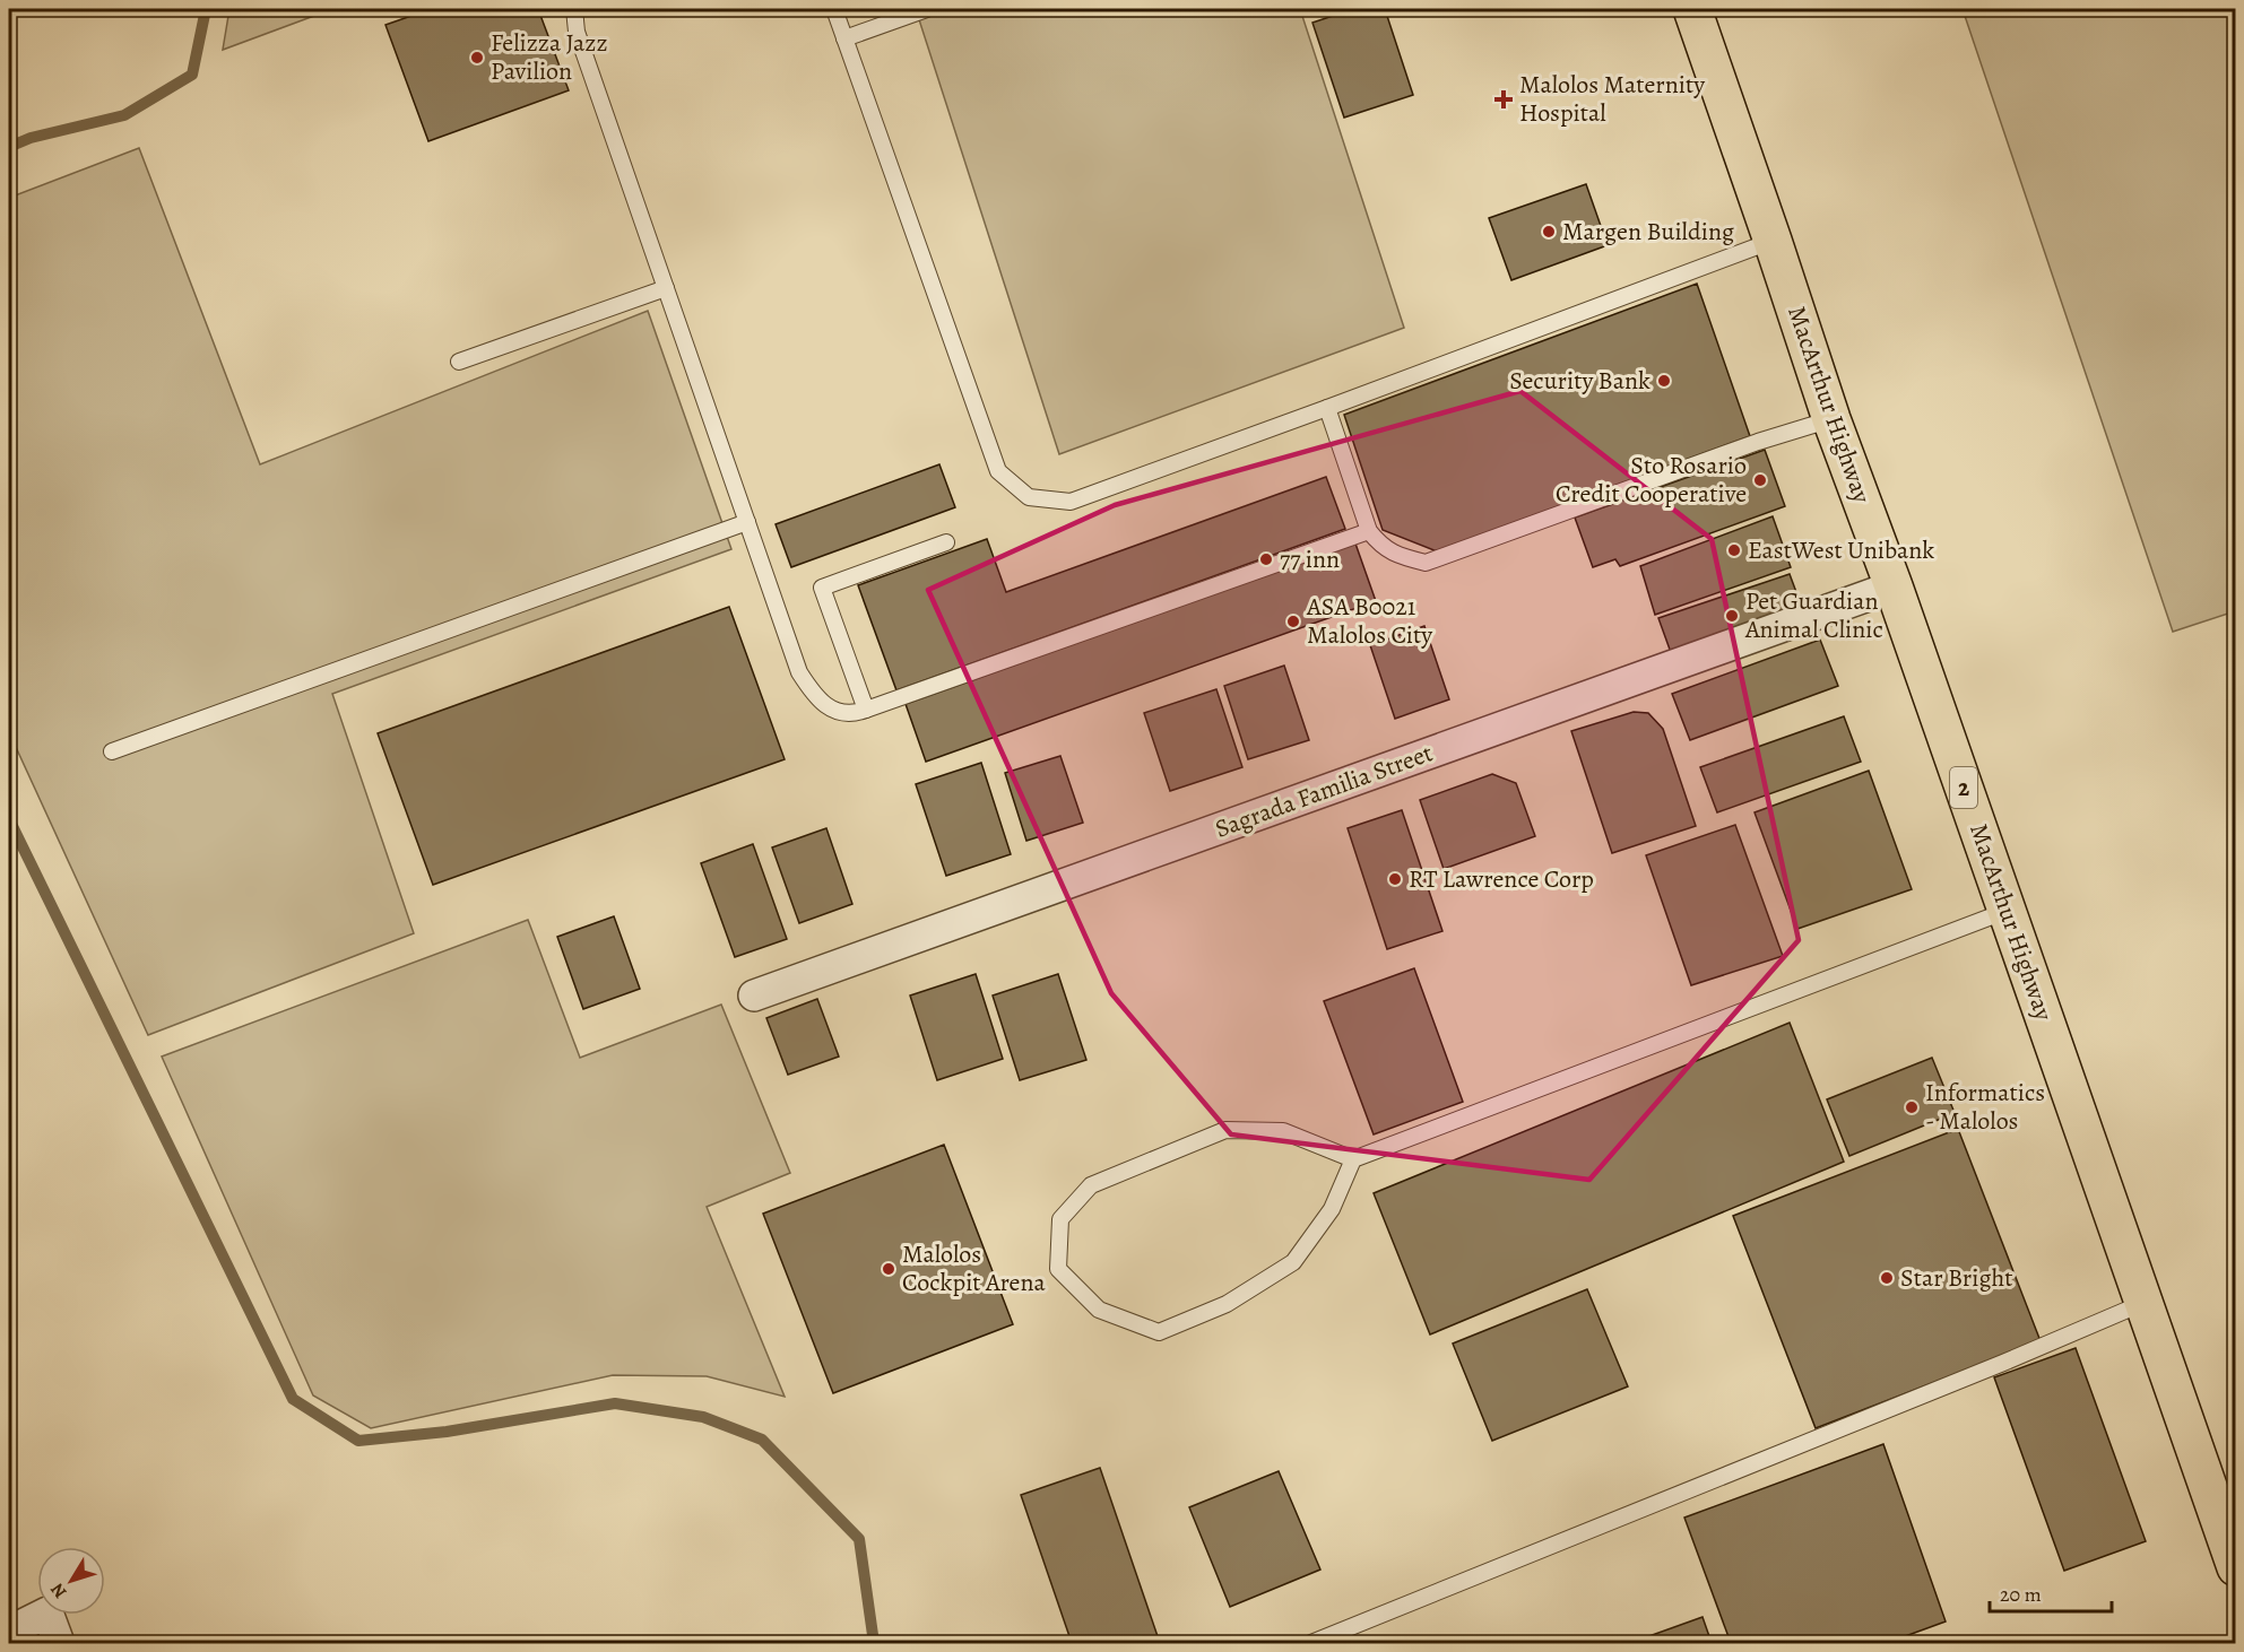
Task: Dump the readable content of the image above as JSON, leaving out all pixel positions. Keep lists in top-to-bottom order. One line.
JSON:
{"streets":{"highway":["MacArthur Highway","2"],"street":["Sagrada Familia Street"]},"crossings":[["MacArthur Highway","Sagrada Familia Street"]],"places":{"other":["Felizza Jazz Pavilion","Margen Building","Security Bank","Sto Rosario Credit Cooperative","EastWest Unibank","77 inn","Pet Guardian Animal Clinic","ASA B0021 Malolos City","RT Lawrence Corp","Informatics - Malolos","Malolos Cockpit Arena","Star Bright"],"health":["Malolos Maternity Hospital"]},"scale_bar":"20 m","north":"bottom left"}
